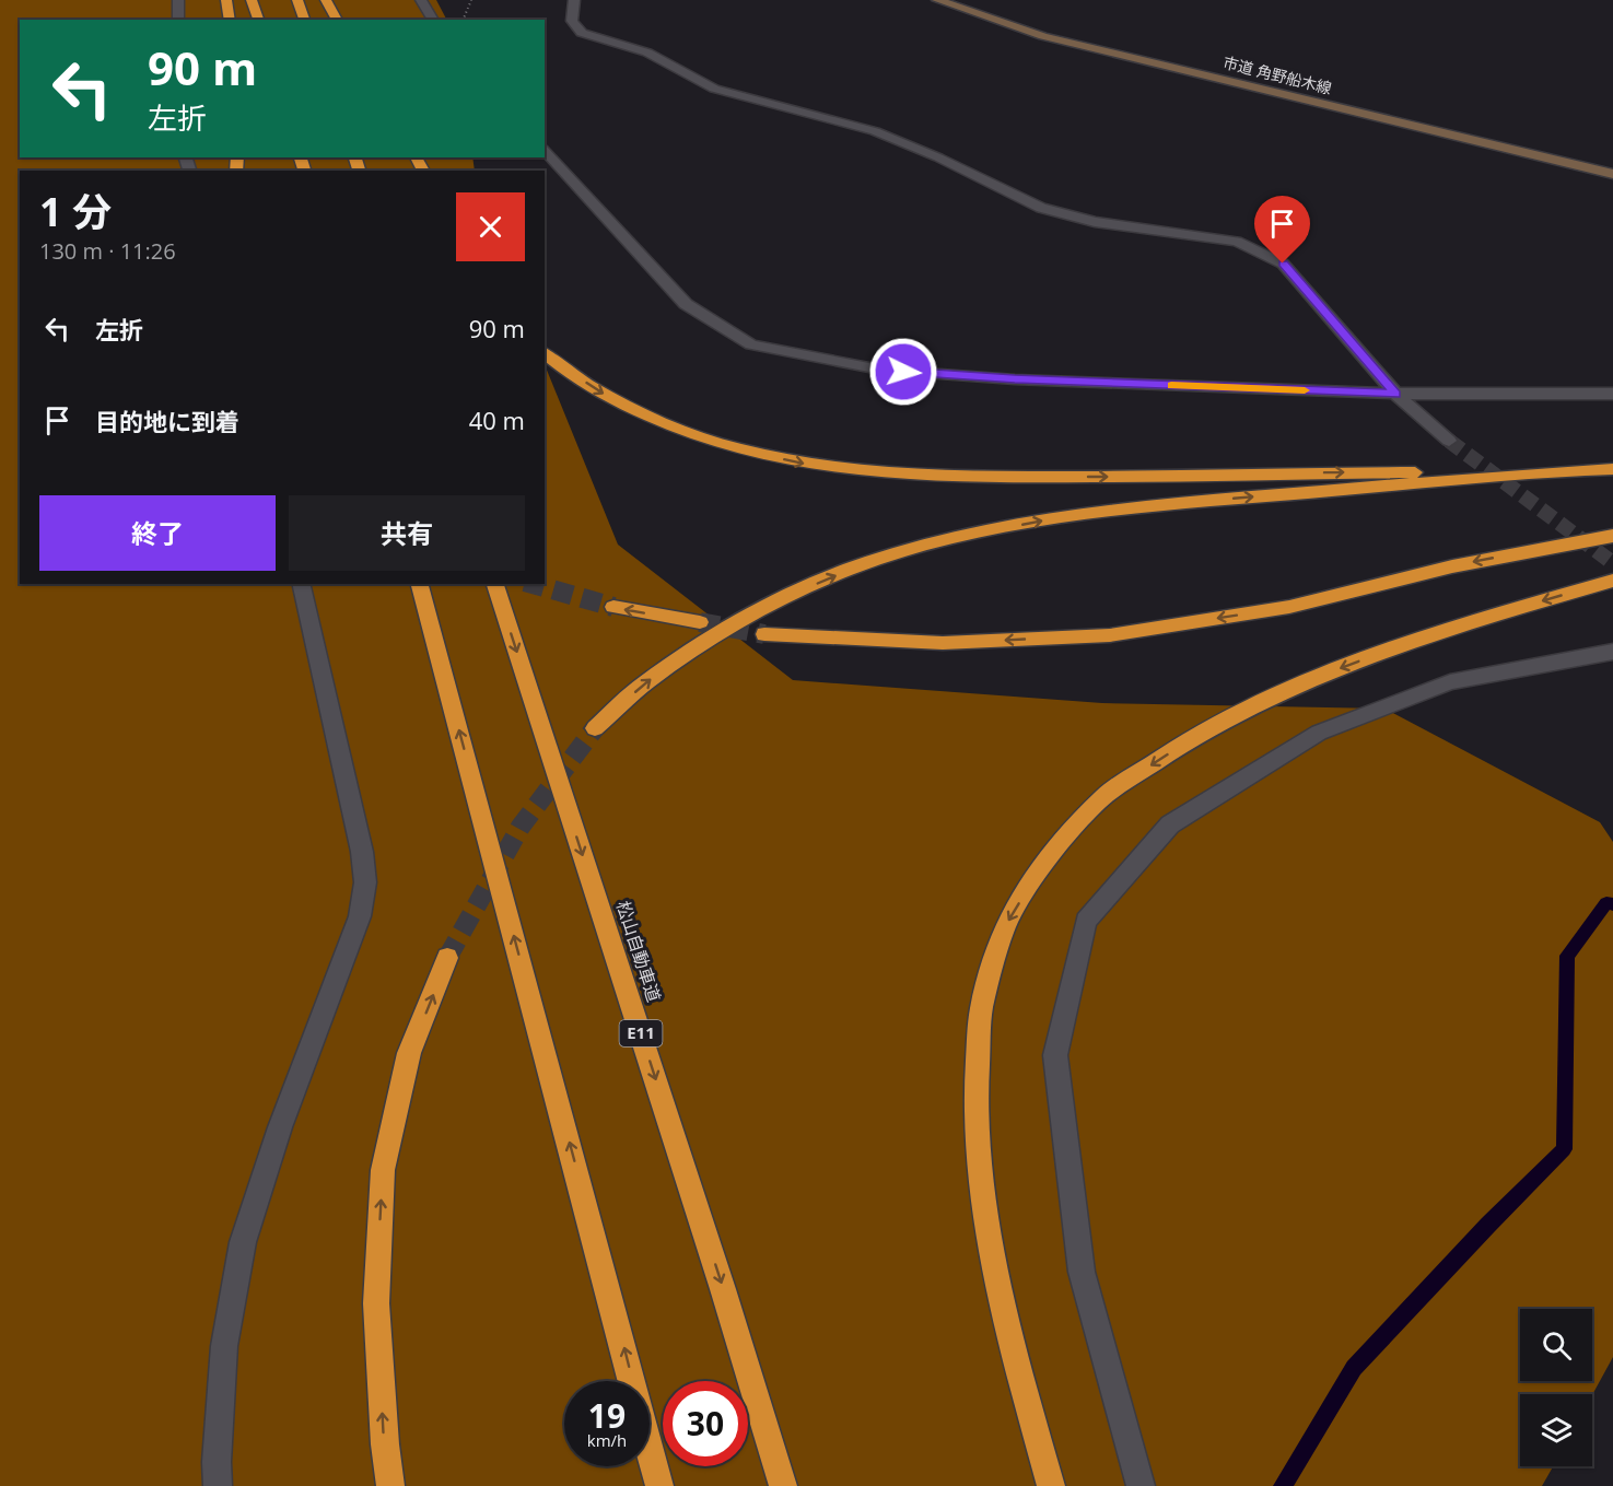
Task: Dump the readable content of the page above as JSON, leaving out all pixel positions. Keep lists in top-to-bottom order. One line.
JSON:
{"streets":{"highway":["松山自動車道","E11"],"street":["市道 角野船木線"]},"page":{"turn":["90 m","左折"],"heading":["1 分","130 m · 11:26"],"list":[{"name":"左折","value":"90 m"},{"name":"目的地に到着","value":"40 m"}],"buttons":["終了","共有"],"speed":"19 km/h","limit":"30"}}
